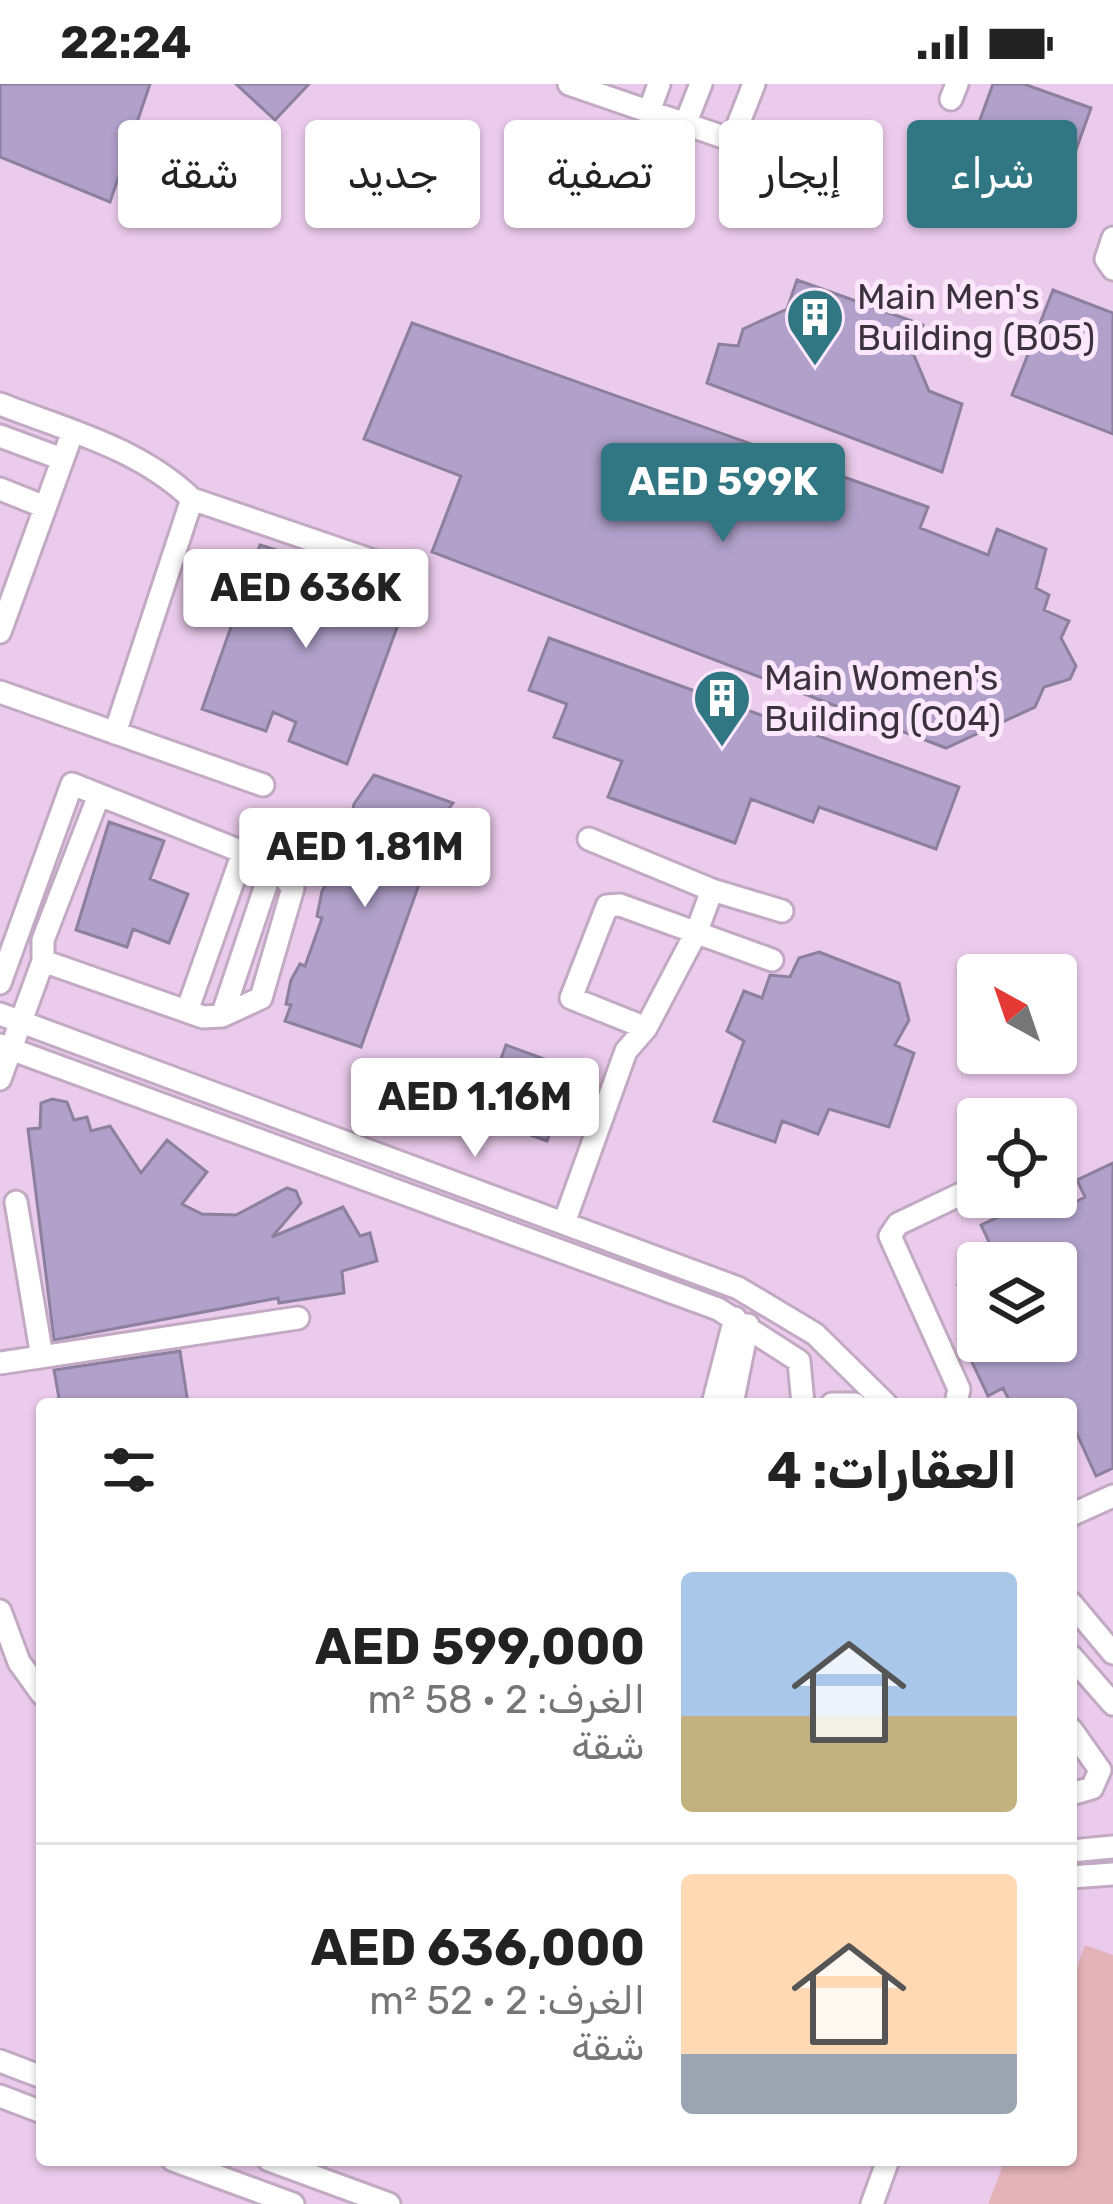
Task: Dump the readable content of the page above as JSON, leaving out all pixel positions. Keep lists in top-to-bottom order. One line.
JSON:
{"places":{"building":["Main Men's Building (B05)","Main Women's Building (C04)"]},"north":"top left","page":{"status":"22:24","chip":["شراء","إيجار","تصفية","جديد","شقة"],"price":["AED 599K","AED 636K","AED 1.81M","AED 1.16M"],"heading":"العقارات: 4","list":[{"name":"AED 599,000","note":"الغرف: 2 · 58 m² · شقة"},{"name":"AED 636,000","note":"الغرف: 2 · 52 m² · شقة"}]}}
